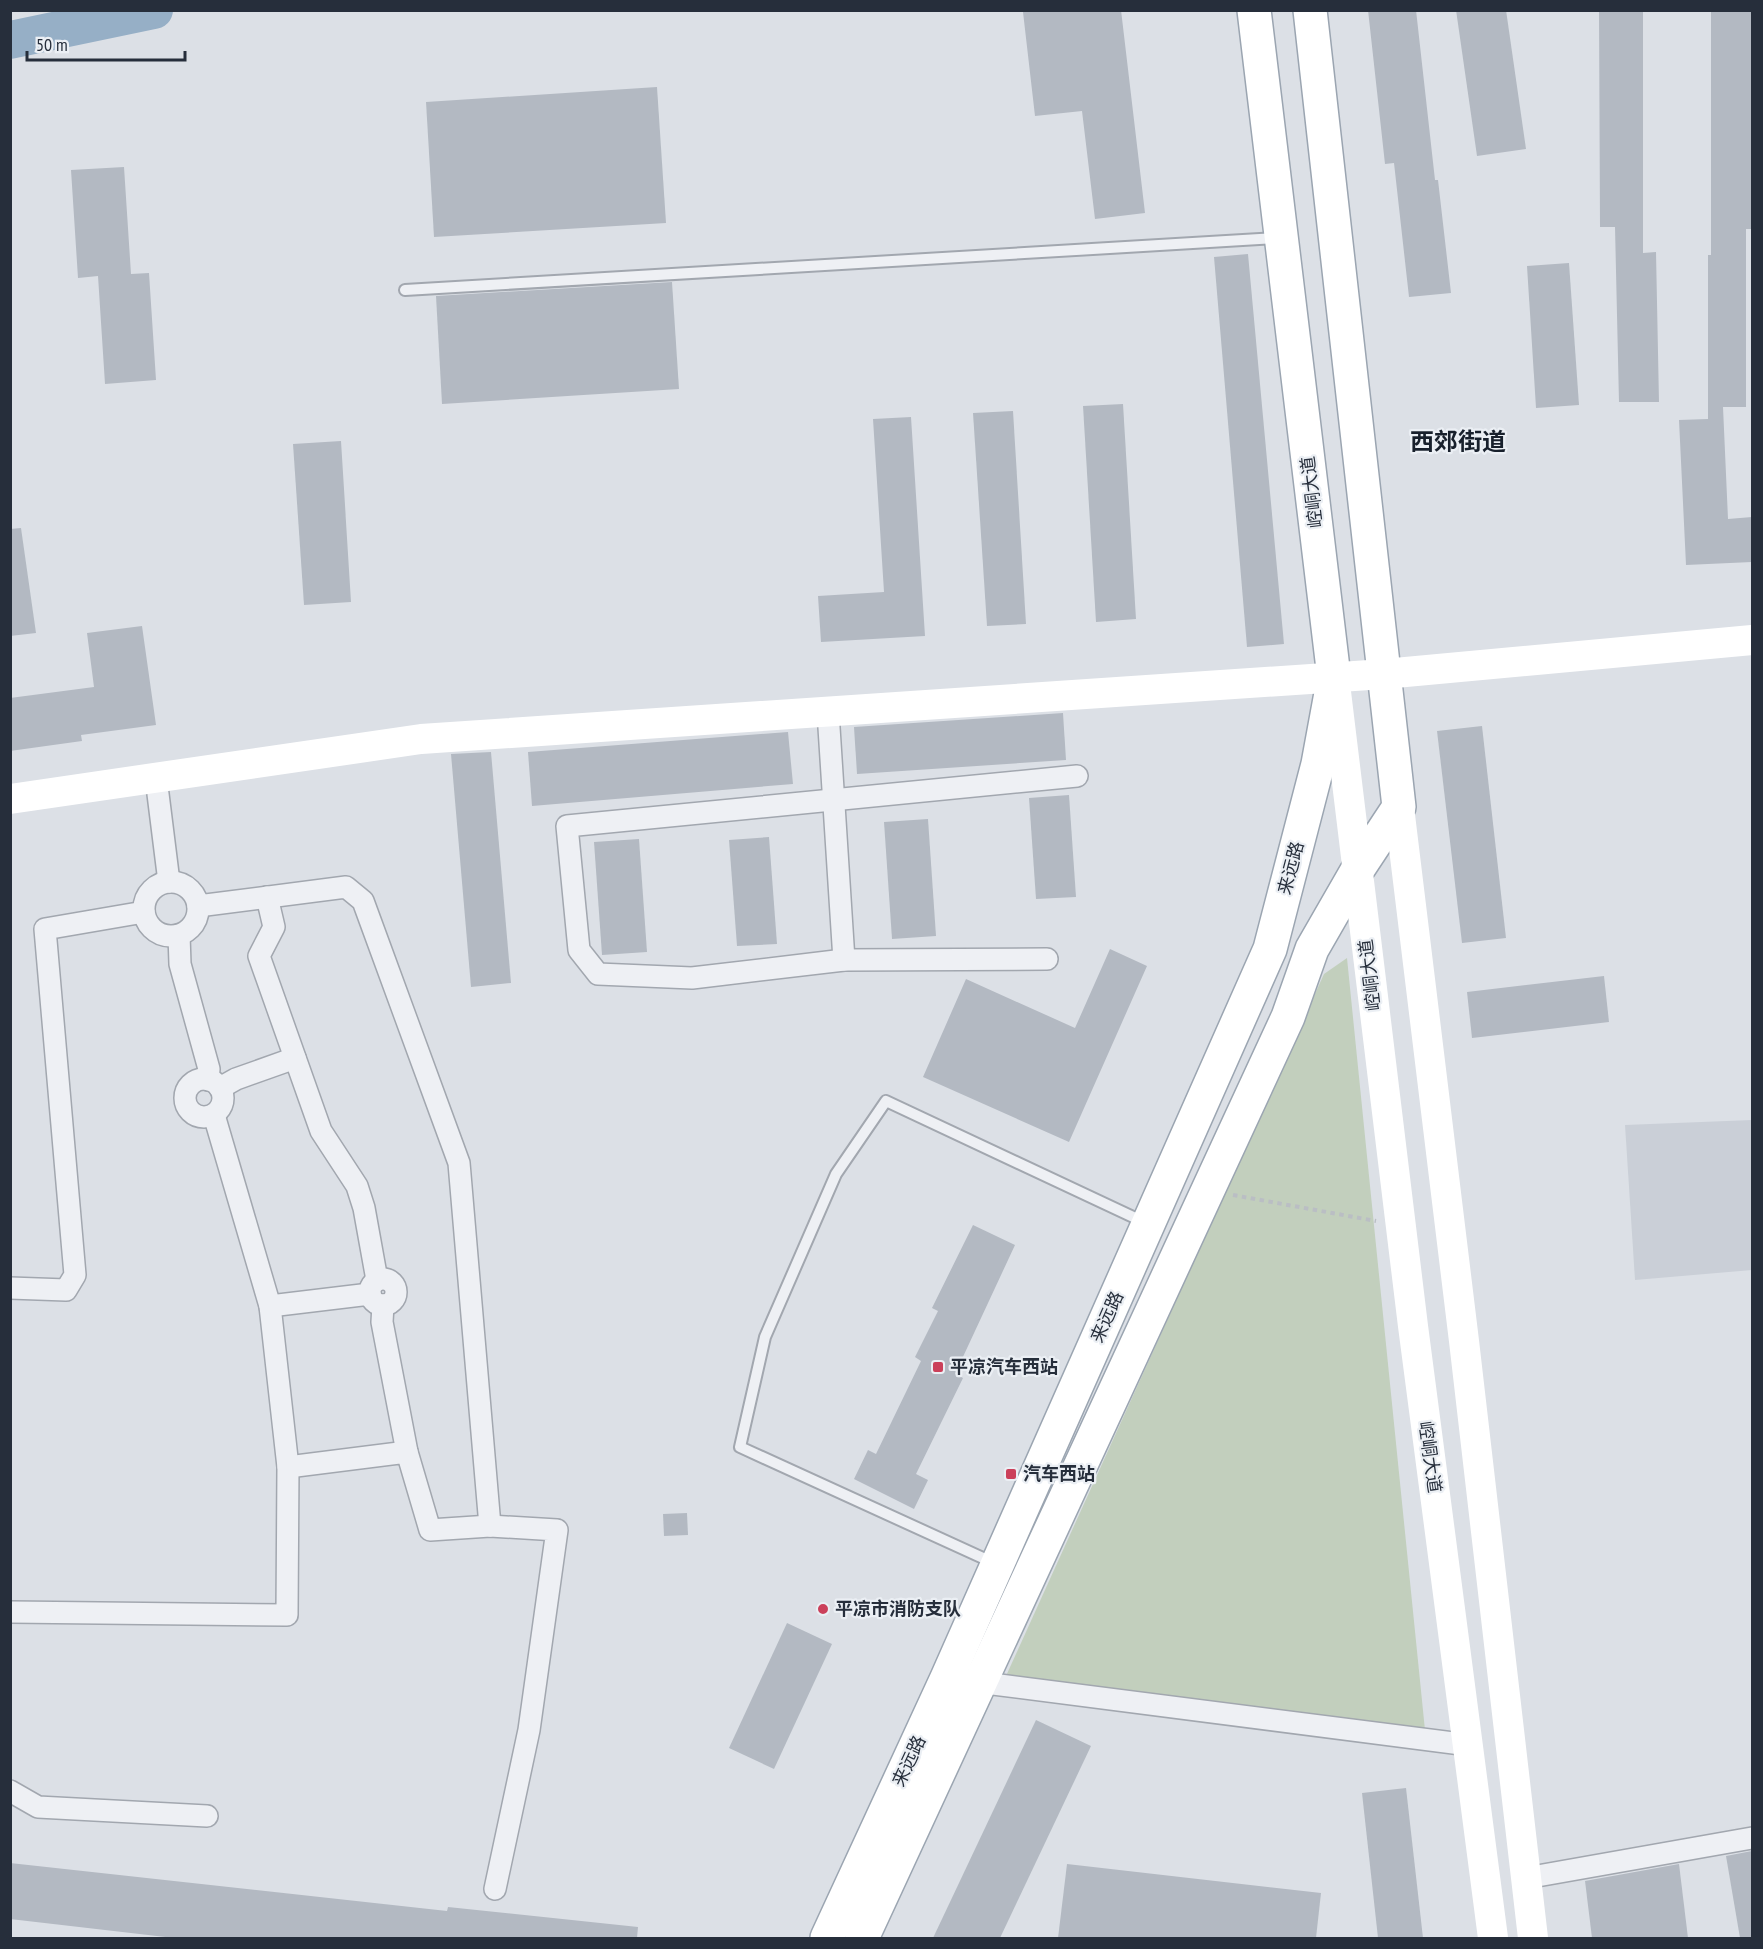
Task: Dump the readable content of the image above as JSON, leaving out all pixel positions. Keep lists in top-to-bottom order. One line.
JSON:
{"streets":{"main road":["崆峒大道","来远路"]},"crossings":[["崆峒大道","来远路"]],"districts":["西郊街道"],"places":{"transit":["平凉汽车西站","汽车西站"],"other":["平凉市消防支队"]},"scale_bar":"50 m"}
